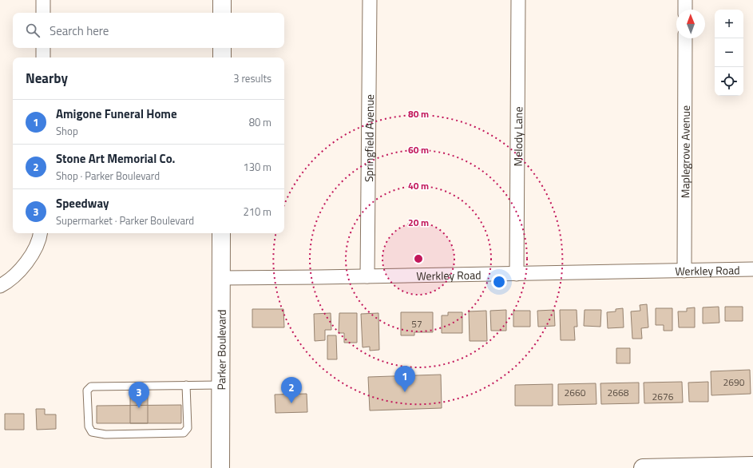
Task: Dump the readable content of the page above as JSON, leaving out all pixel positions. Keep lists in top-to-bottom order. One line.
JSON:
{"streets":{"street":["Melody Lane","Springfield Avenue","Maplegrove Avenue","Werkley Road","Parker Boulevard"]},"crossings":[["Melody Lane","Werkley Road"],["Springfield Avenue","Werkley Road"],["Maplegrove Avenue","Werkley Road"],["Werkley Road","Parker Boulevard"]],"house_numbers":["57","2690","2660","2668","2676"],"north":"top","page":{"map_buttons":["+","−"],"search":"Search here","heading":["Nearby","3 results"],"list":[{"mark":"1","name":"Amigone Funeral Home","note":"Shop","value":"80 m"},{"mark":"2","name":"Stone Art Memorial Co.","note":"Shop · Parker Boulevard","value":"130 m"},{"mark":"3","name":"Speedway","note":"Supermarket · Parker Boulevard","value":"210 m"}],"pins":["1","2","3"]},"rings":["80 m","60 m","40 m","20 m"]}
